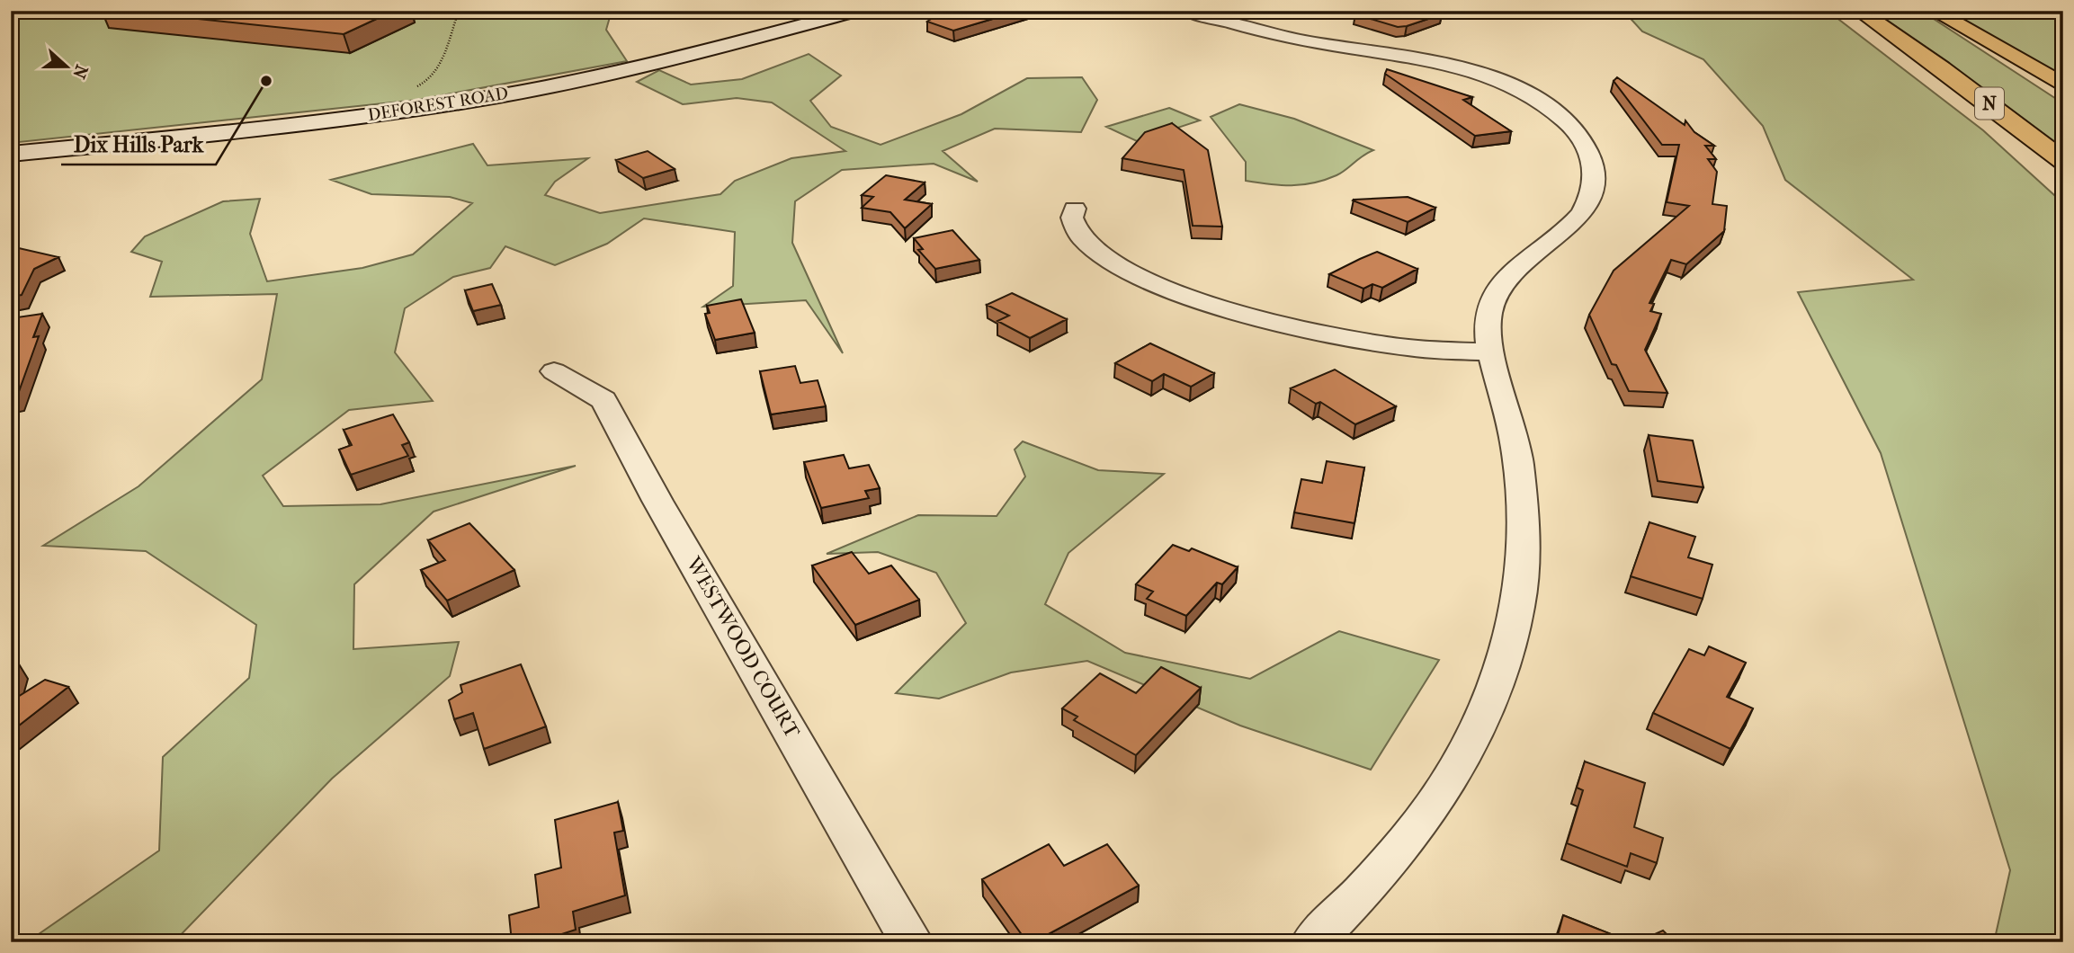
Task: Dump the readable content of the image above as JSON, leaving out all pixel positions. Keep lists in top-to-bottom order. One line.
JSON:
{"streets":{"highway":["N"],"street":["DEFOREST ROAD","WESTWOOD COURT"]},"places":["Dix Hills Park"],"north":"right"}
